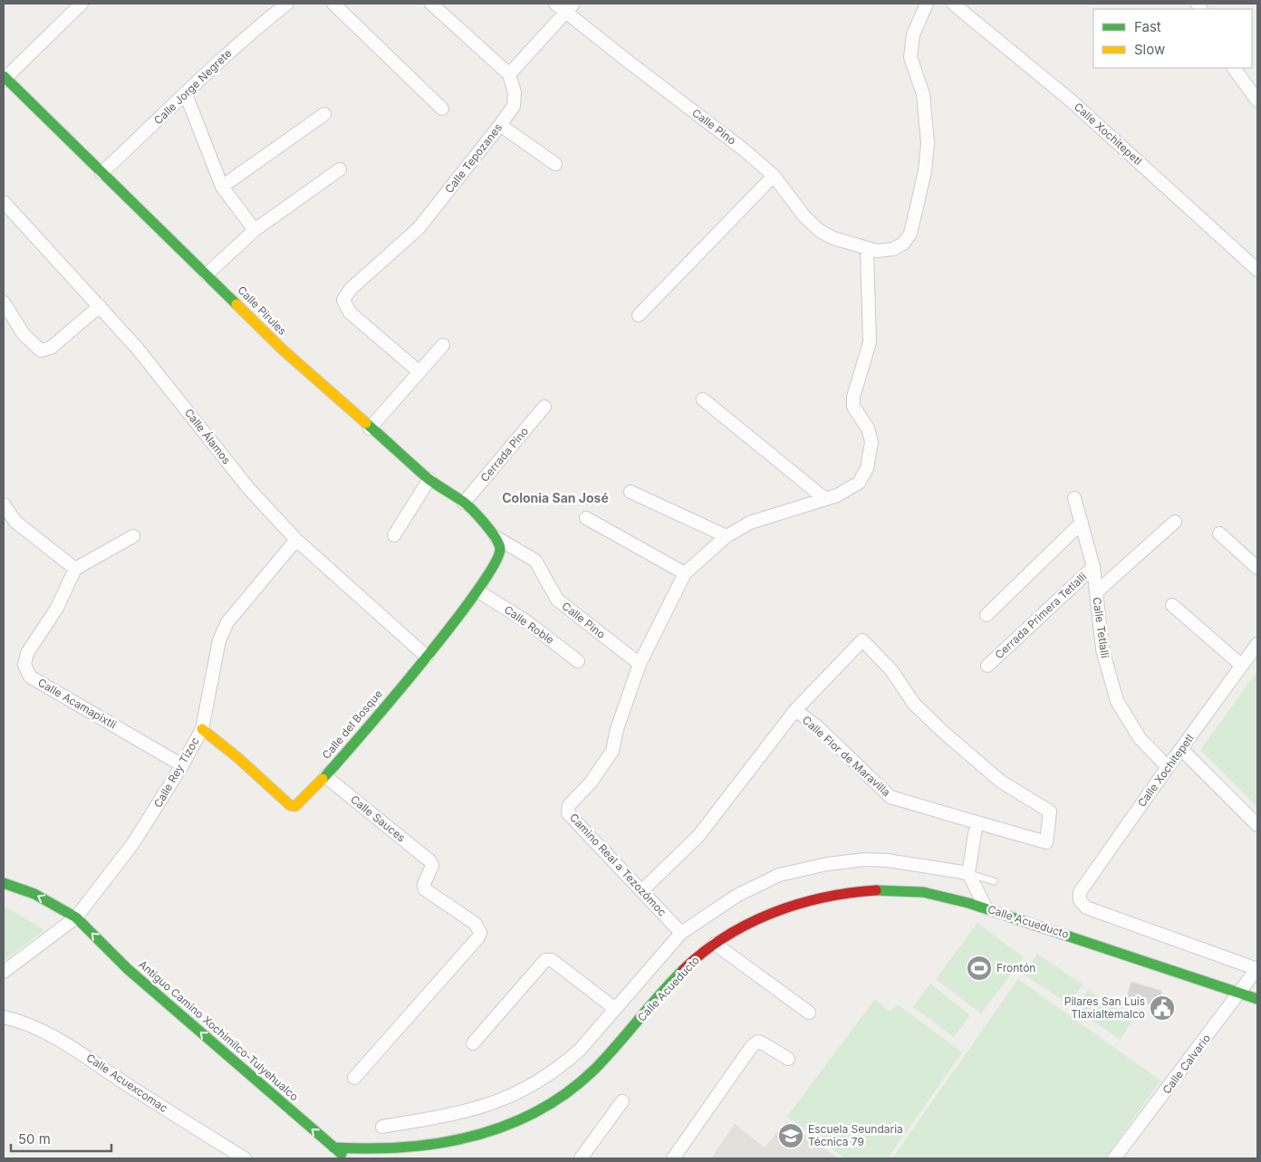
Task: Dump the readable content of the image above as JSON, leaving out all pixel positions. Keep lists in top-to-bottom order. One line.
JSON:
{"streets":{"street":["Calle Jorge Negrete","Calle Pino","Calle Xochitepetl","Calle Tepozanes","Calle Pirules","Calle Álamos","Cerrada Pino","Cerrada Primera Tetlalli","Calle Roble","Calle Tetlalli","Calle Acamapixtli","Calle del Bosque","Calle Flor de Maravilla","Calle Rey Tizoc","Calle Sauces","Camino Real a Tezozómoc","Calle Acueducto","Antiguo Camino Xochimilco-Tulyehualco","Calle Calvario","Calle Acuexcomac"]},"crossings":[["Calle Jorge Negrete","Calle Pirules"],["Calle Pino","Calle Pirules"],["Calle Pino","Calle del Bosque"],["Calle Pino","Camino Real a Tezozómoc"],["Calle Xochitepetl","Calle Tetlalli"],["Calle Xochitepetl","Calle Calvario"],["Calle Pirules","Cerrada Pino"],["Calle Pirules","Calle del Bosque"],["Calle Álamos","Calle del Bosque"],["Calle Álamos","Calle Rey Tizoc"],["Cerrada Primera Tetlalli","Calle Tetlalli"],["Calle Roble","Calle del Bosque"],["Calle Acamapixtli","Calle Rey Tizoc"],["Calle del Bosque","Calle Rey Tizoc"],["Calle del Bosque","Calle Sauces"],["Calle Rey Tizoc","Antiguo Camino Xochimilco-Tulyehualco"],["Calle Acueducto","Antiguo Camino Xochimilco-Tulyehualco"],["Calle Acueducto","Calle Calvario"]],"one_way":["Antiguo Camino Xochimilco-Tulyehualco"],"districts":["Colonia San José"],"places":{"sports":["Frontón"],"public building":["Pilares San Luis Tlaxialtemalco"],"school or university":["Escuela Seundaria Técnica 79"]},"legend":["Fast","Slow"],"scale_bar":"50 m"}
